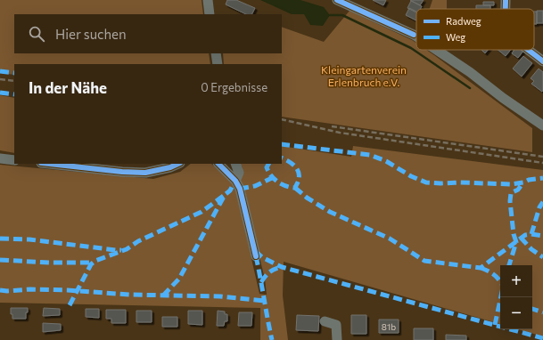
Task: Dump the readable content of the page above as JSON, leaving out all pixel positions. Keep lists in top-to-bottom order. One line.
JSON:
{"parks":["Kleingartenverein Erlenbruch e.V."],"house_numbers":["81b"],"legend":["Radweg","Weg"],"page":{"search":"Hier suchen","heading":["In der Nähe","0 Ergebnisse"],"map_buttons":["+","−"]}}
